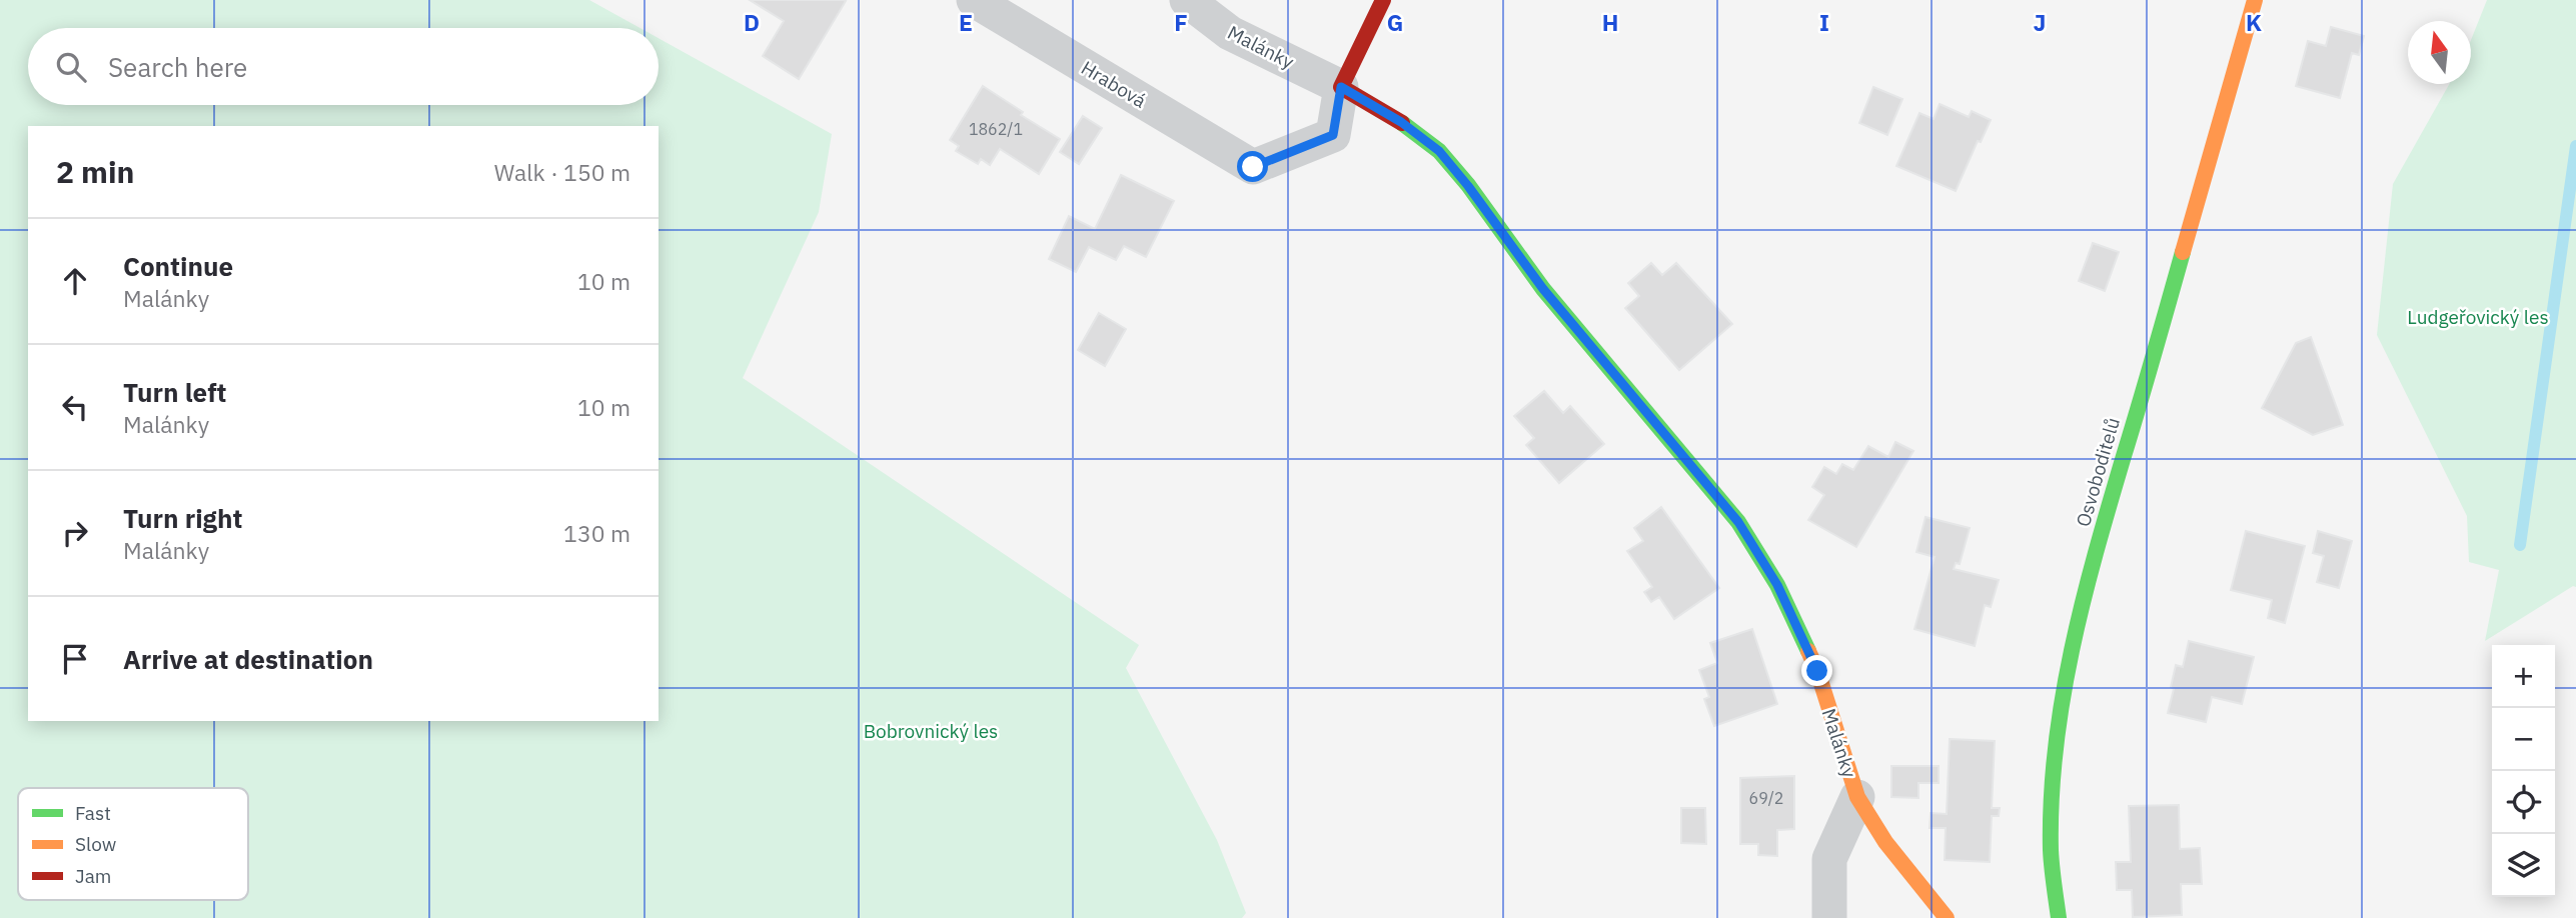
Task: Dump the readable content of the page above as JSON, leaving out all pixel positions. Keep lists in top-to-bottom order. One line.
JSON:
{"streets":{"street":["Malánky","Hrabová","Osvoboditelů"]},"crossings":[["Malánky","Hrabová"]],"parks":["Ludgeřovický les","Bobrovnický les"],"house_numbers":["1862/1","69/2"],"legend":["Fast","Slow","Jam"],"north":"top","page":{"search":"Search here","heading":["2 min","Walk · 150 m"],"list":[["Continue","Malánky","10 m"],["Turn left","Malánky","10 m"],["Turn right","Malánky","130 m"],"Arrive at destination"],"map_buttons":["+","−"]},"grid":{"columns":["D","E","F","G","H","I","J","K"]}}
